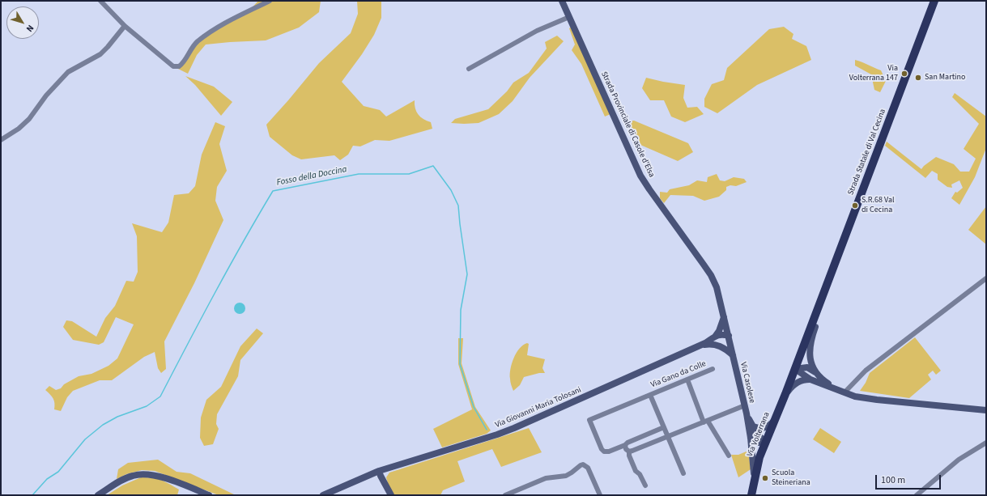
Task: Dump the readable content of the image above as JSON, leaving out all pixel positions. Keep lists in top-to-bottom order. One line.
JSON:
{"streets":{"main road":["Strada Provinciale di Casole d'Elsa","Strada Statale di Val Cecina","Via Casolese","Via Giovanni Maria Tolosani","Via Volterrana"],"street":["Via Gano da Colle"]},"crossings":[["Strada Provinciale di Casole d'Elsa","Via Casolese"],["Strada Provinciale di Casole d'Elsa","Via Giovanni Maria Tolosani"],["Strada Statale di Val Cecina","Via Volterrana"],["Via Casolese","Via Volterrana"]],"water":["Fosso della Doccina"],"places":["Via Volterrana 147","San Martino","S.R.68 Val di Cecina","Scuola Steineriana"],"scale_bar":"100 m","north":"bottom right"}
